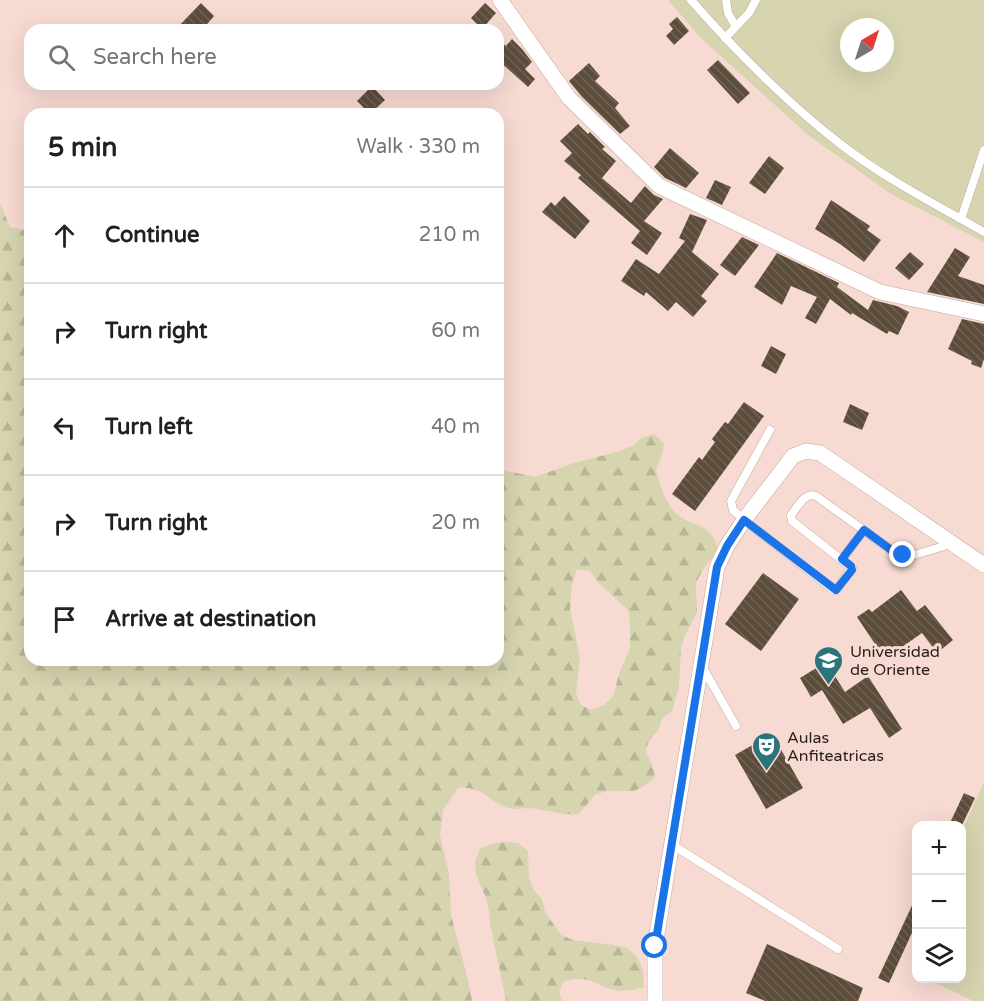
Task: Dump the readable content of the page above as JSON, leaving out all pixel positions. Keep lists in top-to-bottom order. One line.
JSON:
{"places":{"school or university":["Universidad de Oriente"],"theatre":["Aulas Anfiteatricas"]},"north":"top right","page":{"search":"Search here","heading":["5 min","Walk · 330 m"],"list":[["Continue","210 m"],["Turn right","60 m"],["Turn left","40 m"],["Turn right","20 m"],"Arrive at destination"],"map_buttons":["+","−"]}}
